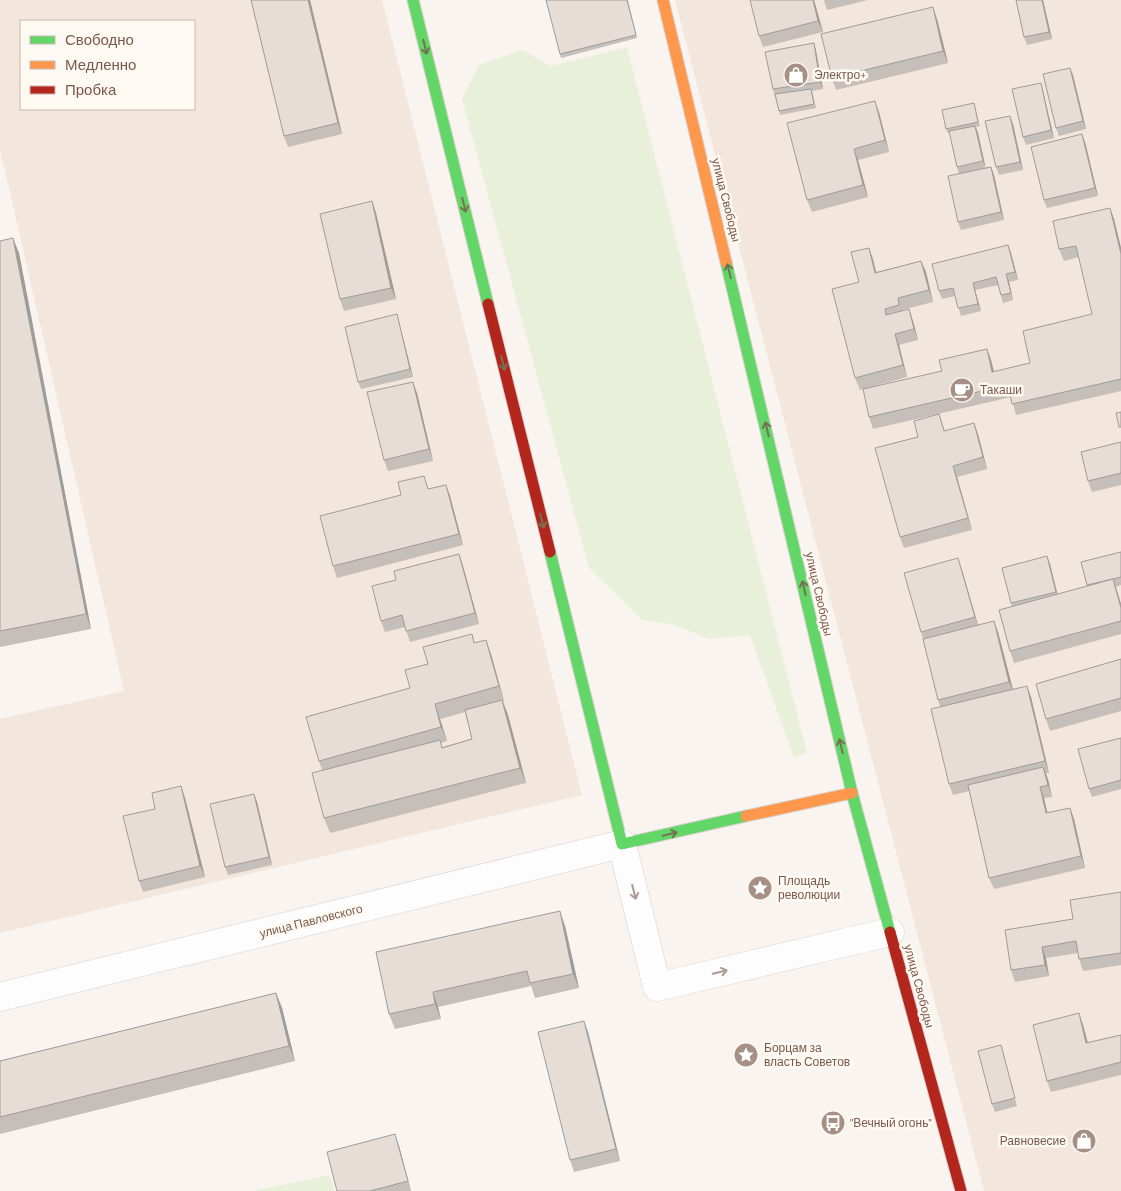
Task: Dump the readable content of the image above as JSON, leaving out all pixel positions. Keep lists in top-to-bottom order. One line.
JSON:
{"streets":{"main road":["улица Свободы"],"street":["улица Павловского"]},"one_way":["улица Свободы"],"places":{"shop":["Электро+","Равновесие"],"cafe":["Такаши"],"place":["Площадь революции","Борцам за власть Советов"],"bus stop":["\"Вечный огонь\""]},"legend":["Свободно","Медленно","Пробка"]}
